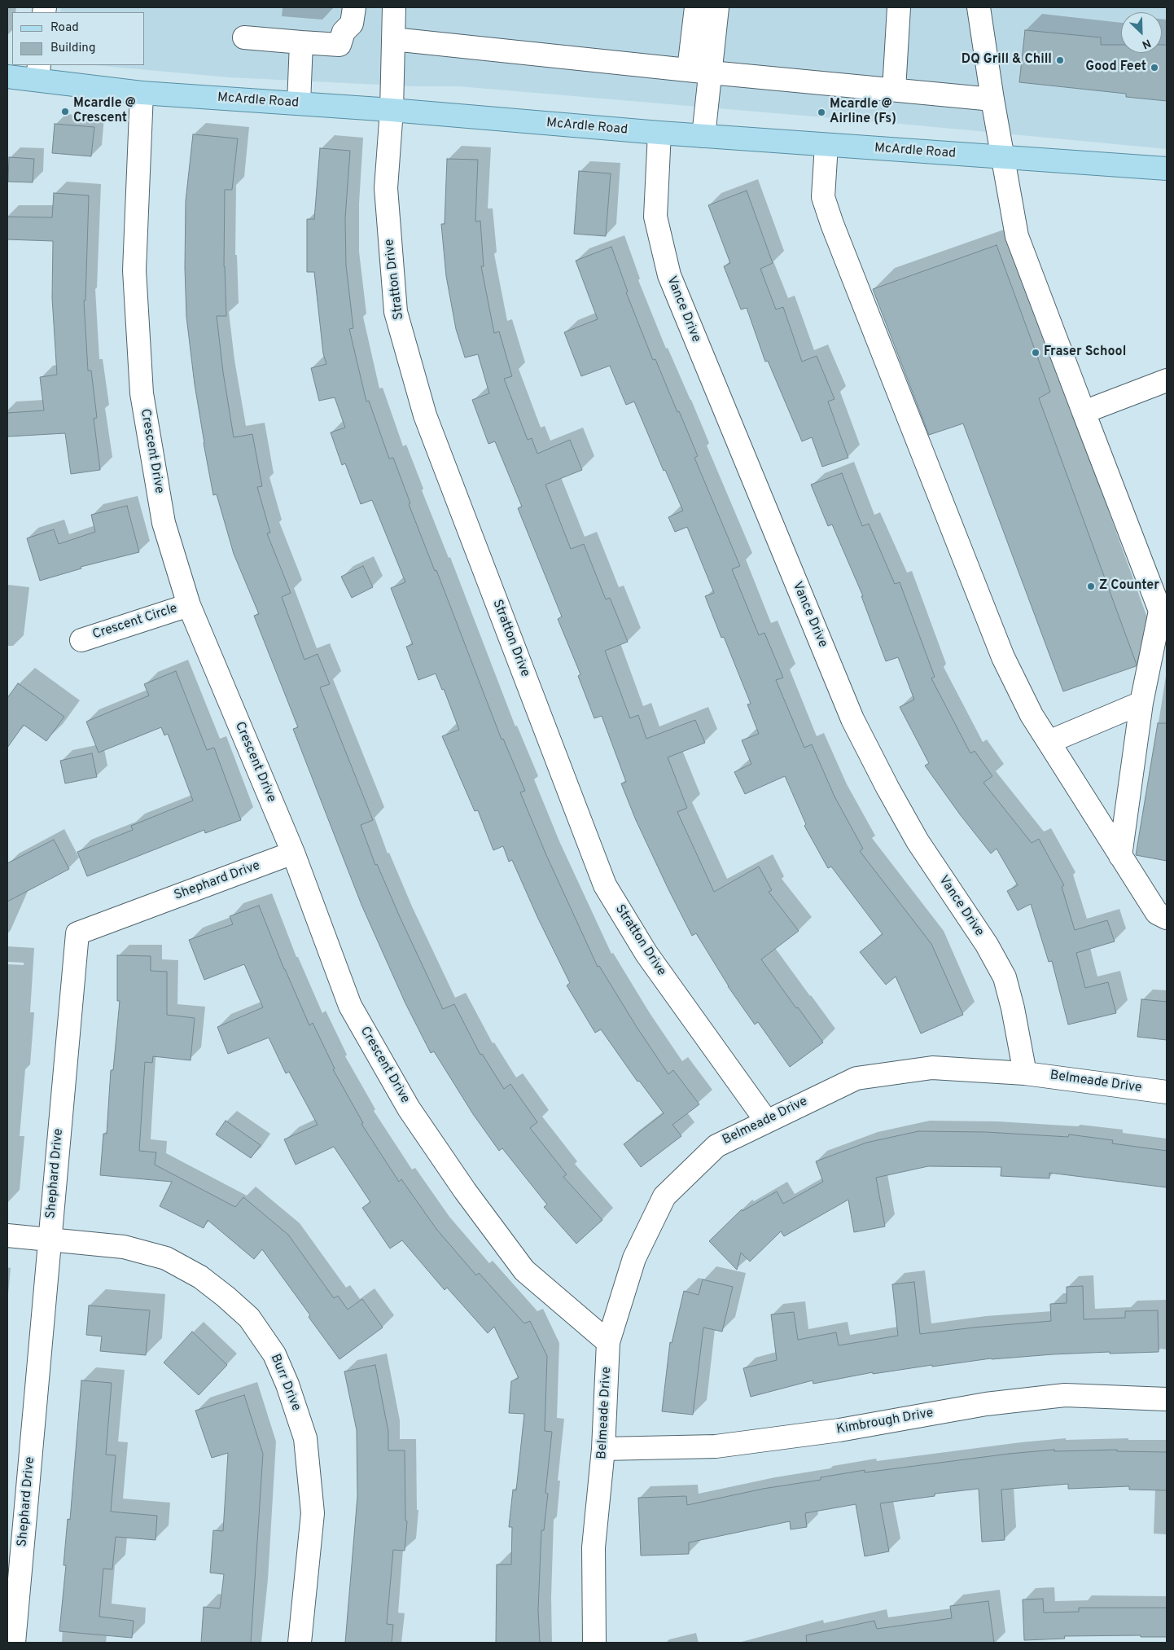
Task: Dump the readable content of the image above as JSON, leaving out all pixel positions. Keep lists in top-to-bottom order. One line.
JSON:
{"streets":{"main road":["McArdle Road"],"street":["Stratton Drive","Vance Drive","Crescent Drive","Crescent Circle","Shephard Drive","Belmeade Drive","Burr Drive","Kimbrough Drive"]},"crossings":[["McArdle Road","Stratton Drive"],["McArdle Road","Vance Drive"],["McArdle Road","Crescent Drive"],["Stratton Drive","Belmeade Drive"],["Vance Drive","Belmeade Drive"],["Crescent Drive","Crescent Circle"],["Crescent Drive","Shephard Drive"],["Crescent Drive","Belmeade Drive"],["Shephard Drive","Burr Drive"],["Belmeade Drive","Kimbrough Drive"]],"places":["DQ Grill & Chill","Good Feet","Mcardle @ Crescent","Mcardle @ Airline (Fs)","Fraser School","Z Counter"],"legend":["Road","Building"],"north":"bottom right"}
